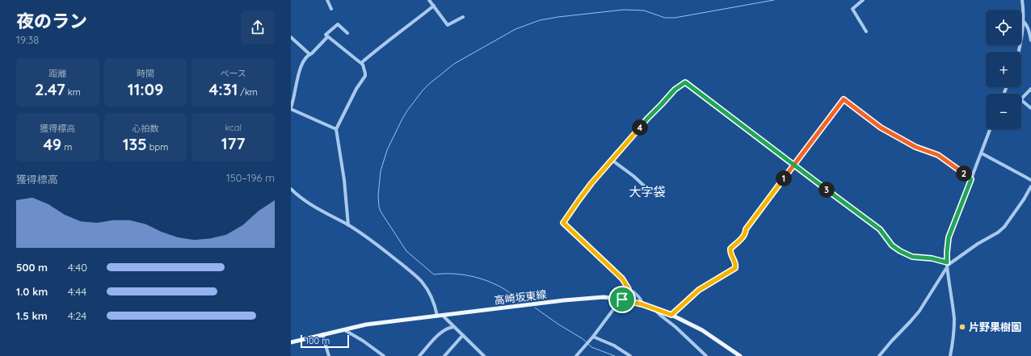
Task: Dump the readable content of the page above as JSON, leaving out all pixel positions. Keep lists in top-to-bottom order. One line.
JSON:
{"streets":{"main road":["高崎坂東線"]},"districts":["大字袋"],"places":["片野果樹園"],"scale_bar":"100 m","page":{"heading":["夜のラン","19:38"],"map_buttons":["+","−"],"stats":[["距離","2.47 km"],["時間","11:09"],["ペース","4:31 /km"],["獲得標高","49 m"],["心拍数","135 bpm"],["kcal","177"]],"pins":["4","2","1","3"],"chart":["獲得標高","150–196 m"],"list":[{"name":"500 m","note":"4:40"},{"name":"1.0 km","note":"4:44"},{"name":"1.5 km","note":"4:24"}],"scale":"100 m"}}
